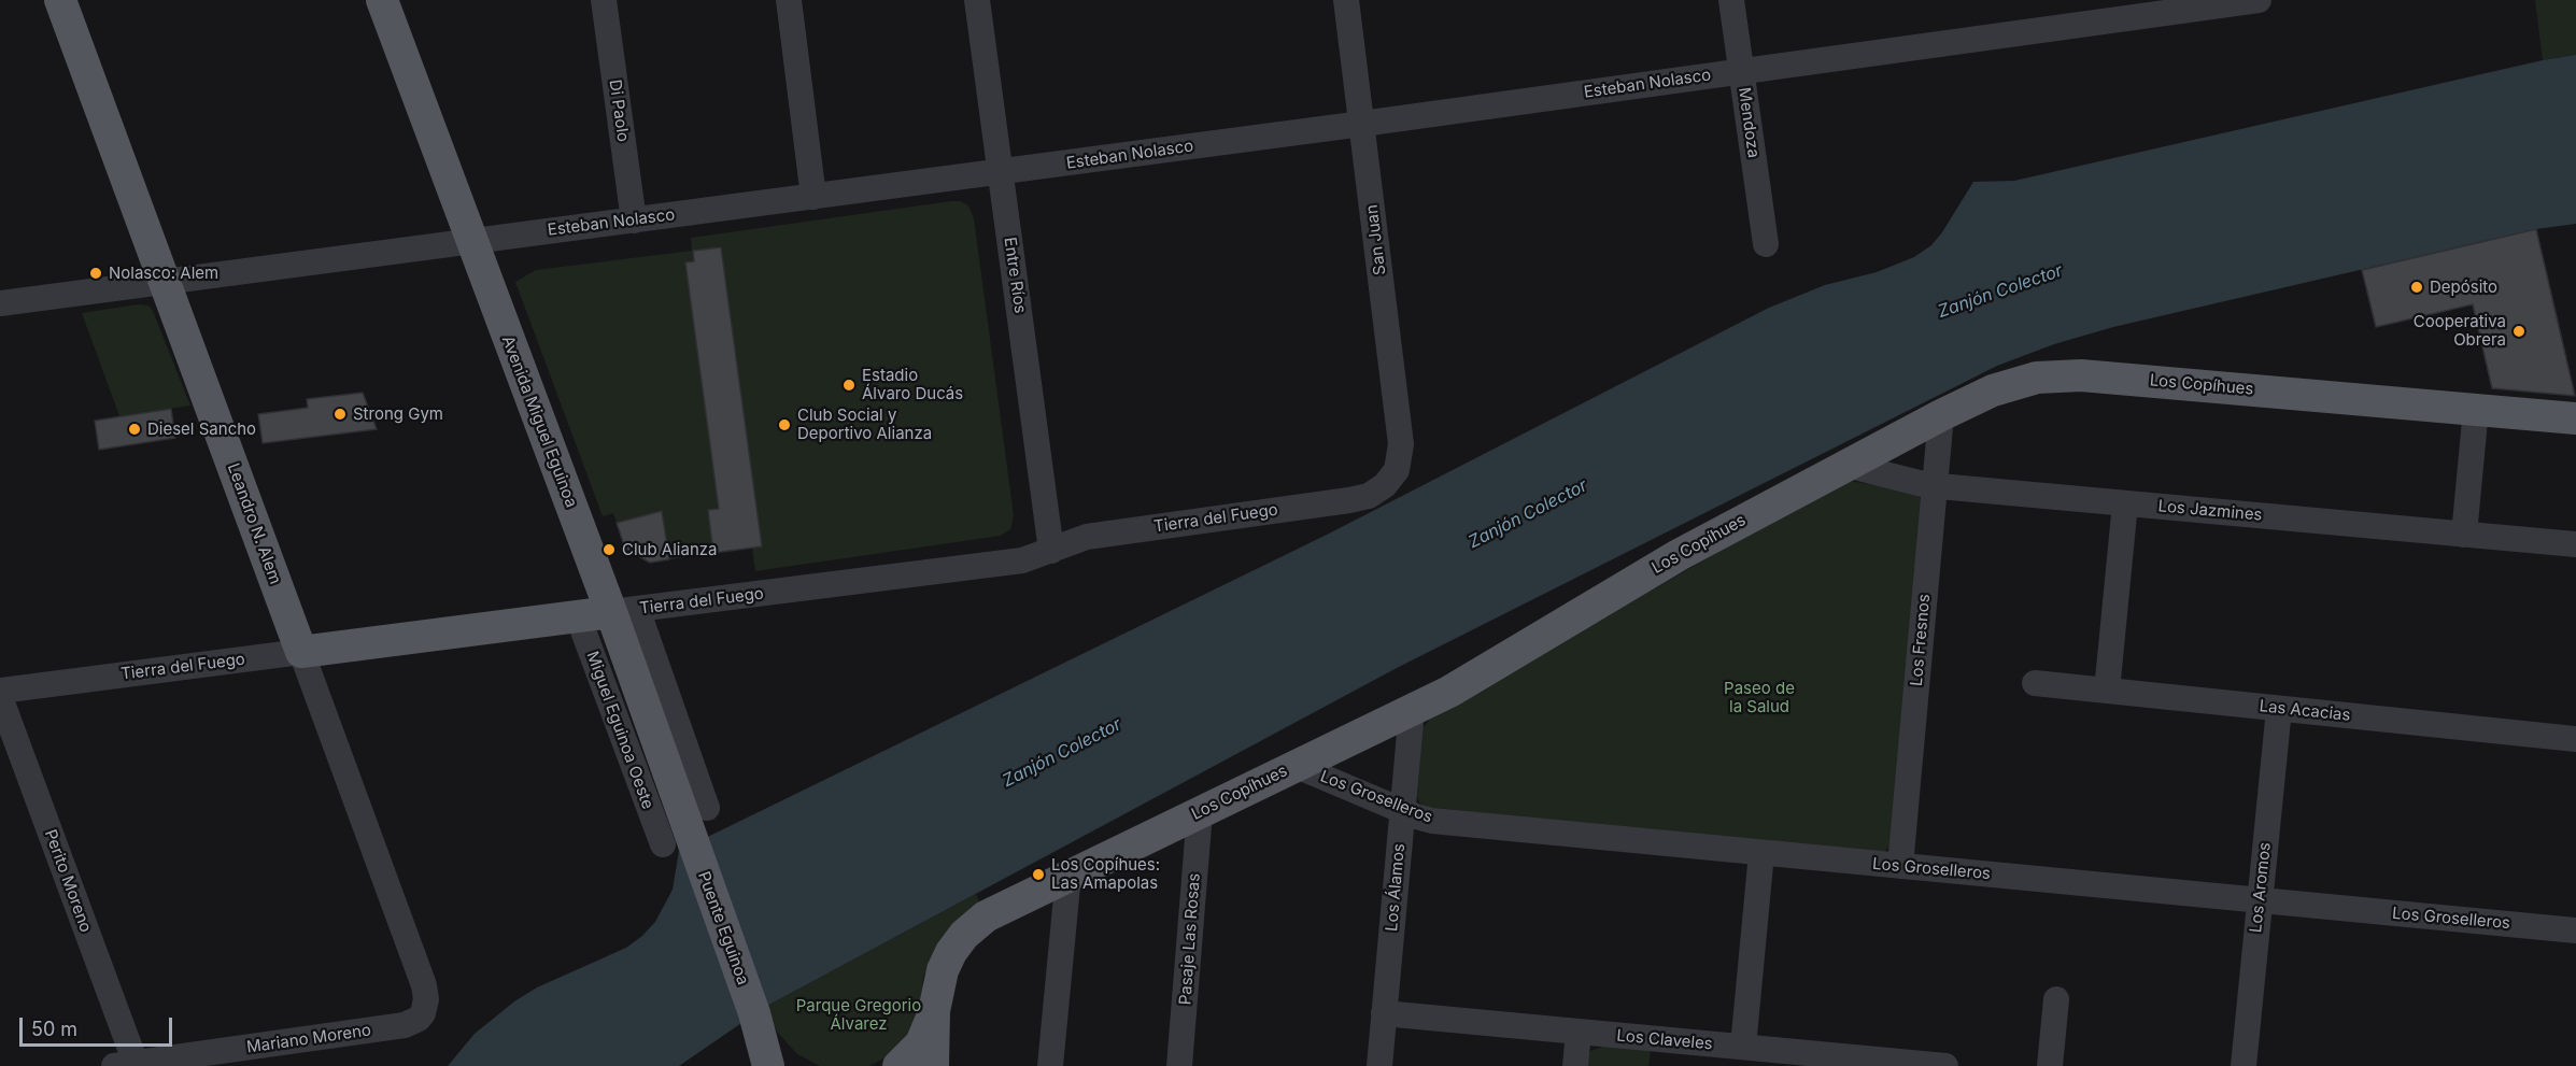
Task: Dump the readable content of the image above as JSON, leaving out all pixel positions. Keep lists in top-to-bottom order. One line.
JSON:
{"streets":{"main road":["Los Copíhues","Avenida Miguel Eguinoa","Tierra del Fuego","Leandro N. Alem","Puente Eguinoa"],"street":["Esteban Nolasco","Di Paolo","Mendoza","San Juan","Entre Ríos","Los Jazmines","Los Fresnos","Las Acacias","Miguel Eguinoa Oeste","Los Groselleros","Perito Moreno","Los Álamos","Los Aromos","Pasaje Las Rosas","Mariano Moreno","Los Claveles"]},"crossings":[["Esteban Nolasco","Di Paolo"],["Esteban Nolasco","Mendoza"],["Esteban Nolasco","San Juan"],["Esteban Nolasco","Entre Ríos"],["Esteban Nolasco","Avenida Miguel Eguinoa"],["Esteban Nolasco","Leandro N. Alem"],["San Juan","Tierra del Fuego"],["Entre Ríos","Tierra del Fuego"],["Los Copíhues","Los Jazmines"],["Los Copíhues","Los Fresnos"],["Los Copíhues","Los Groselleros"],["Los Copíhues","Los Álamos"],["Los Copíhues","Pasaje Las Rosas"],["Avenida Miguel Eguinoa","Tierra del Fuego"],["Avenida Miguel Eguinoa","Miguel Eguinoa Oeste"],["Avenida Miguel Eguinoa","Puente Eguinoa"],["Los Jazmines","Los Fresnos"],["Tierra del Fuego","Leandro N. Alem"],["Tierra del Fuego","Miguel Eguinoa Oeste"],["Leandro N. Alem","Mariano Moreno"],["Los Fresnos","Los Groselleros"],["Las Acacias","Los Aromos"],["Miguel Eguinoa Oeste","Puente Eguinoa"],["Los Groselleros","Los Álamos"],["Los Groselleros","Los Aromos"],["Perito Moreno","Mariano Moreno"],["Los Álamos","Los Claveles"]],"water":["Zanjón Colector"],"parks":["Paseo de la Salud","Parque Gregorio Álvarez"],"places":["Nolasco: Alem","Depósito","Cooperativa Obrera","Estadio Álvaro Ducás","Strong Gym","Club Social y Deportivo Alianza","Diesel Sancho","Club Alianza","Los Copíhues: Las Amapolas"],"scale_bar":"50 m"}
